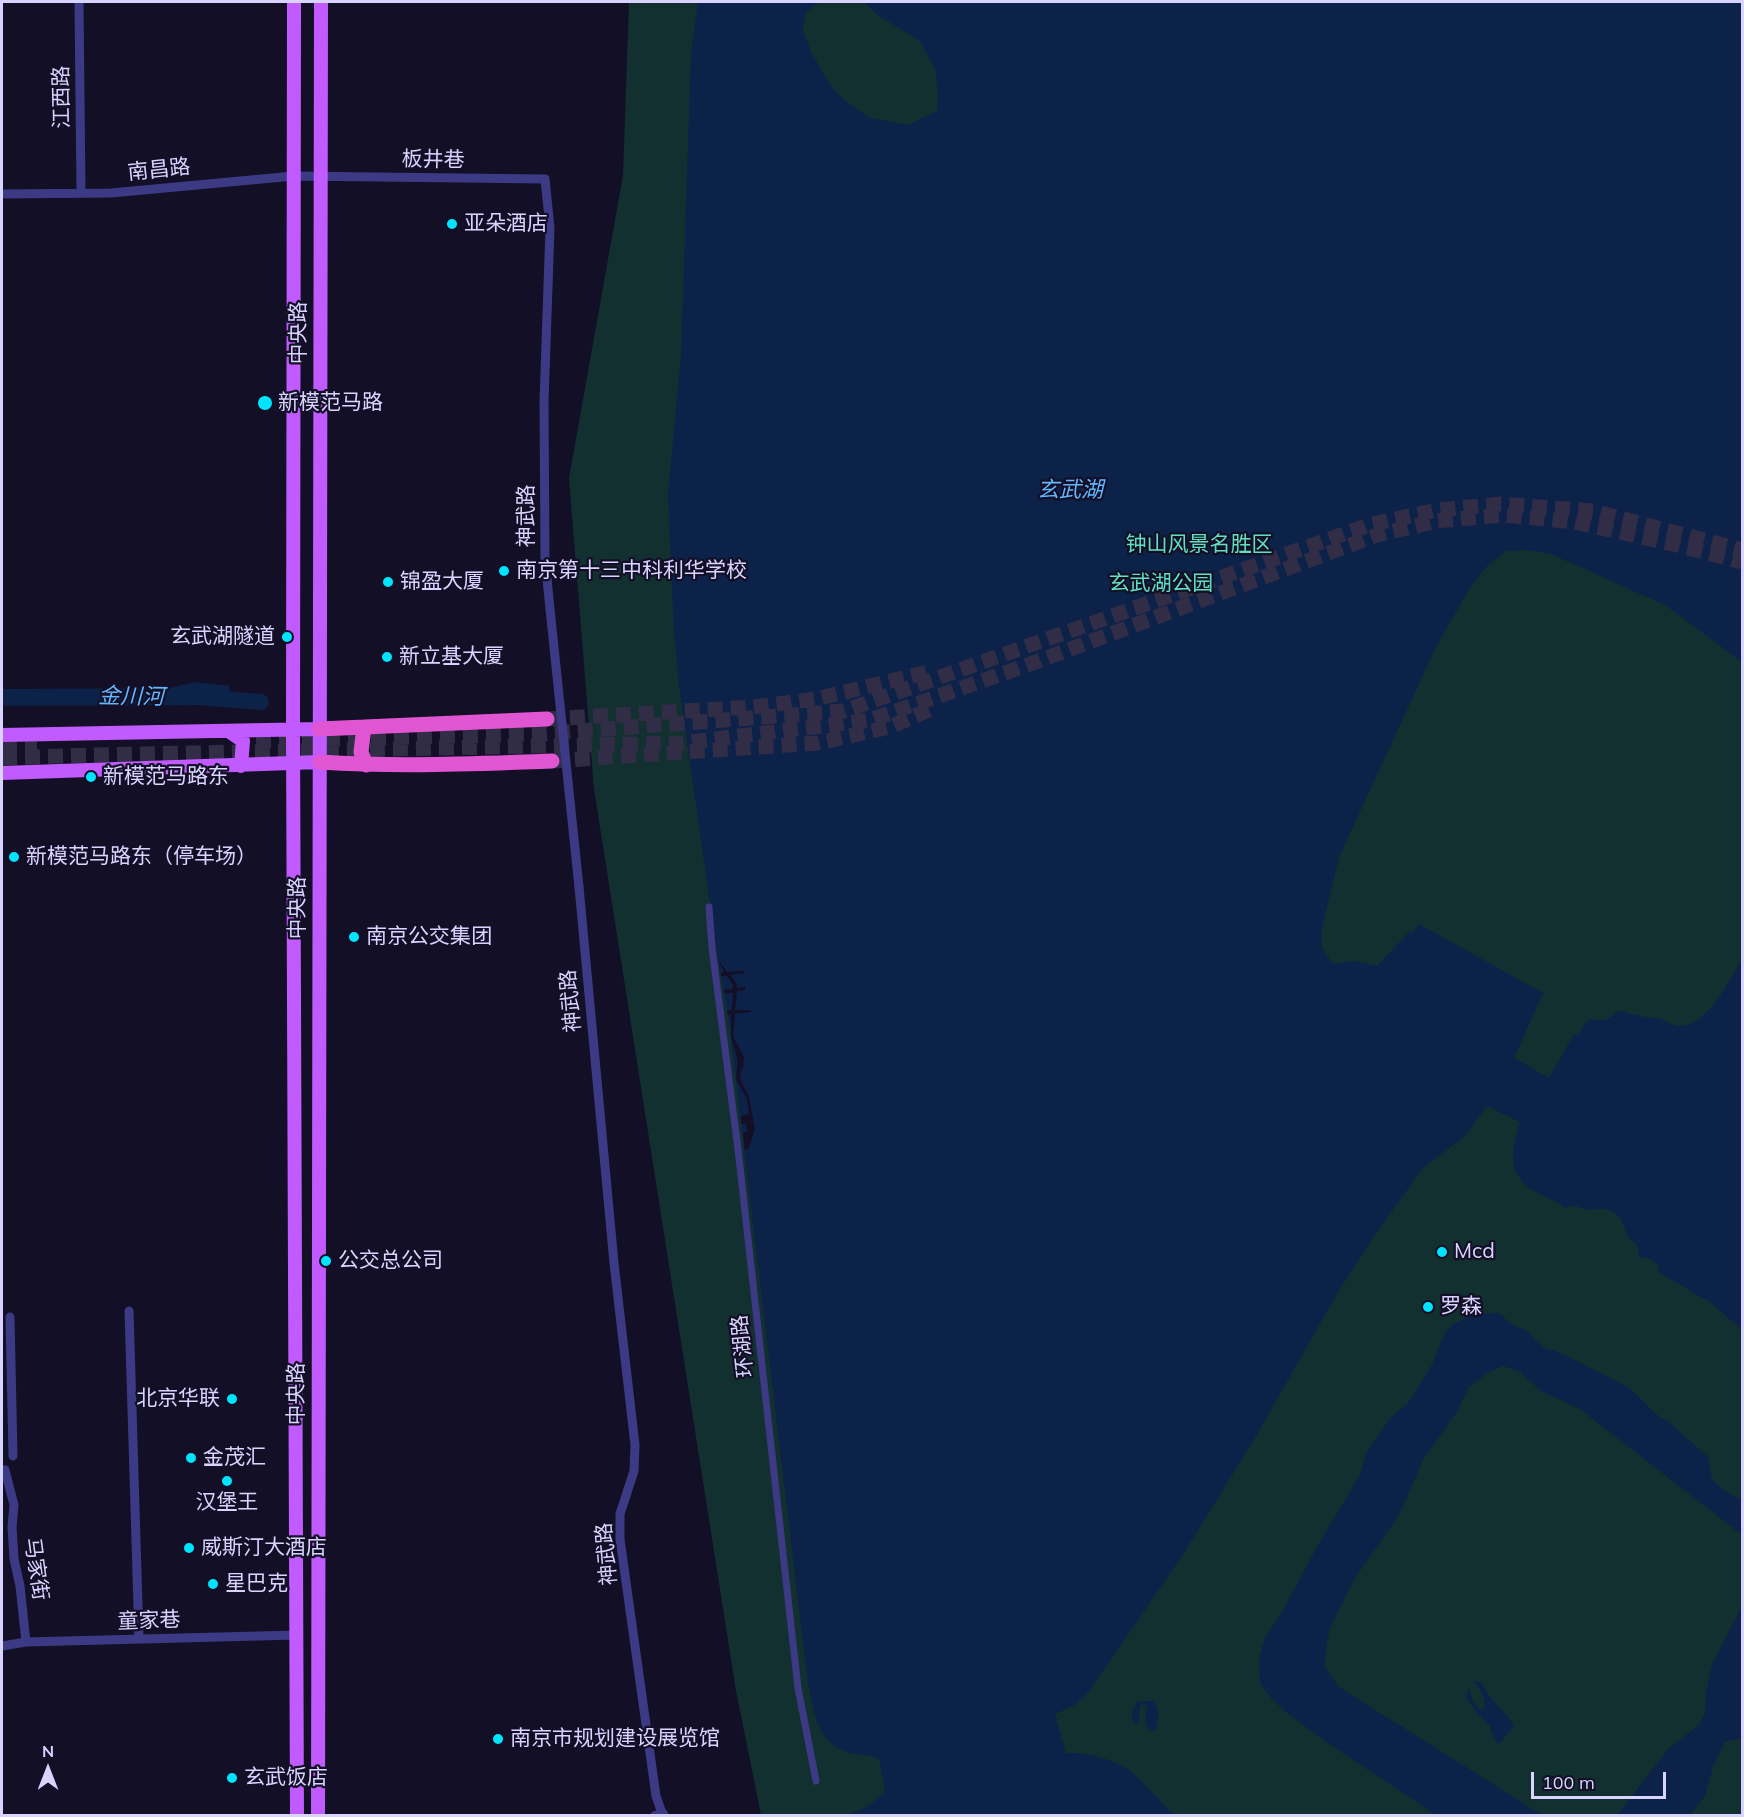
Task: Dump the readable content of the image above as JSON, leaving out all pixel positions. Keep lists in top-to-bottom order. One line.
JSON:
{"streets":{"main road":["中央路"],"street":["江西路","板井巷","南昌路","神武路","环湖路","马家街","童家巷"]},"crossings":[["江西路","南昌路"],["板井巷","南昌路"],["板井巷","中央路"],["板井巷","神武路"],["南昌路","中央路"],["中央路","童家巷"],["马家街","童家巷"]],"water":["玄武湖","金川河"],"parks":["钟山风景名胜区","玄武湖公园"],"places":["亚朵酒店","新模范马路","南京第十三中科利华学校","锦盈大厦","玄武湖隧道","新立基大厦","新模范马路东","新模范马路东（停车场）","南京公交集团","Mcd","公交总公司","罗森","北京华联","金茂汇","汉堡王","威斯汀大酒店","星巴克","南京市规划建设展览馆","玄武饭店"],"scale_bar":"100 m","north":"top"}
